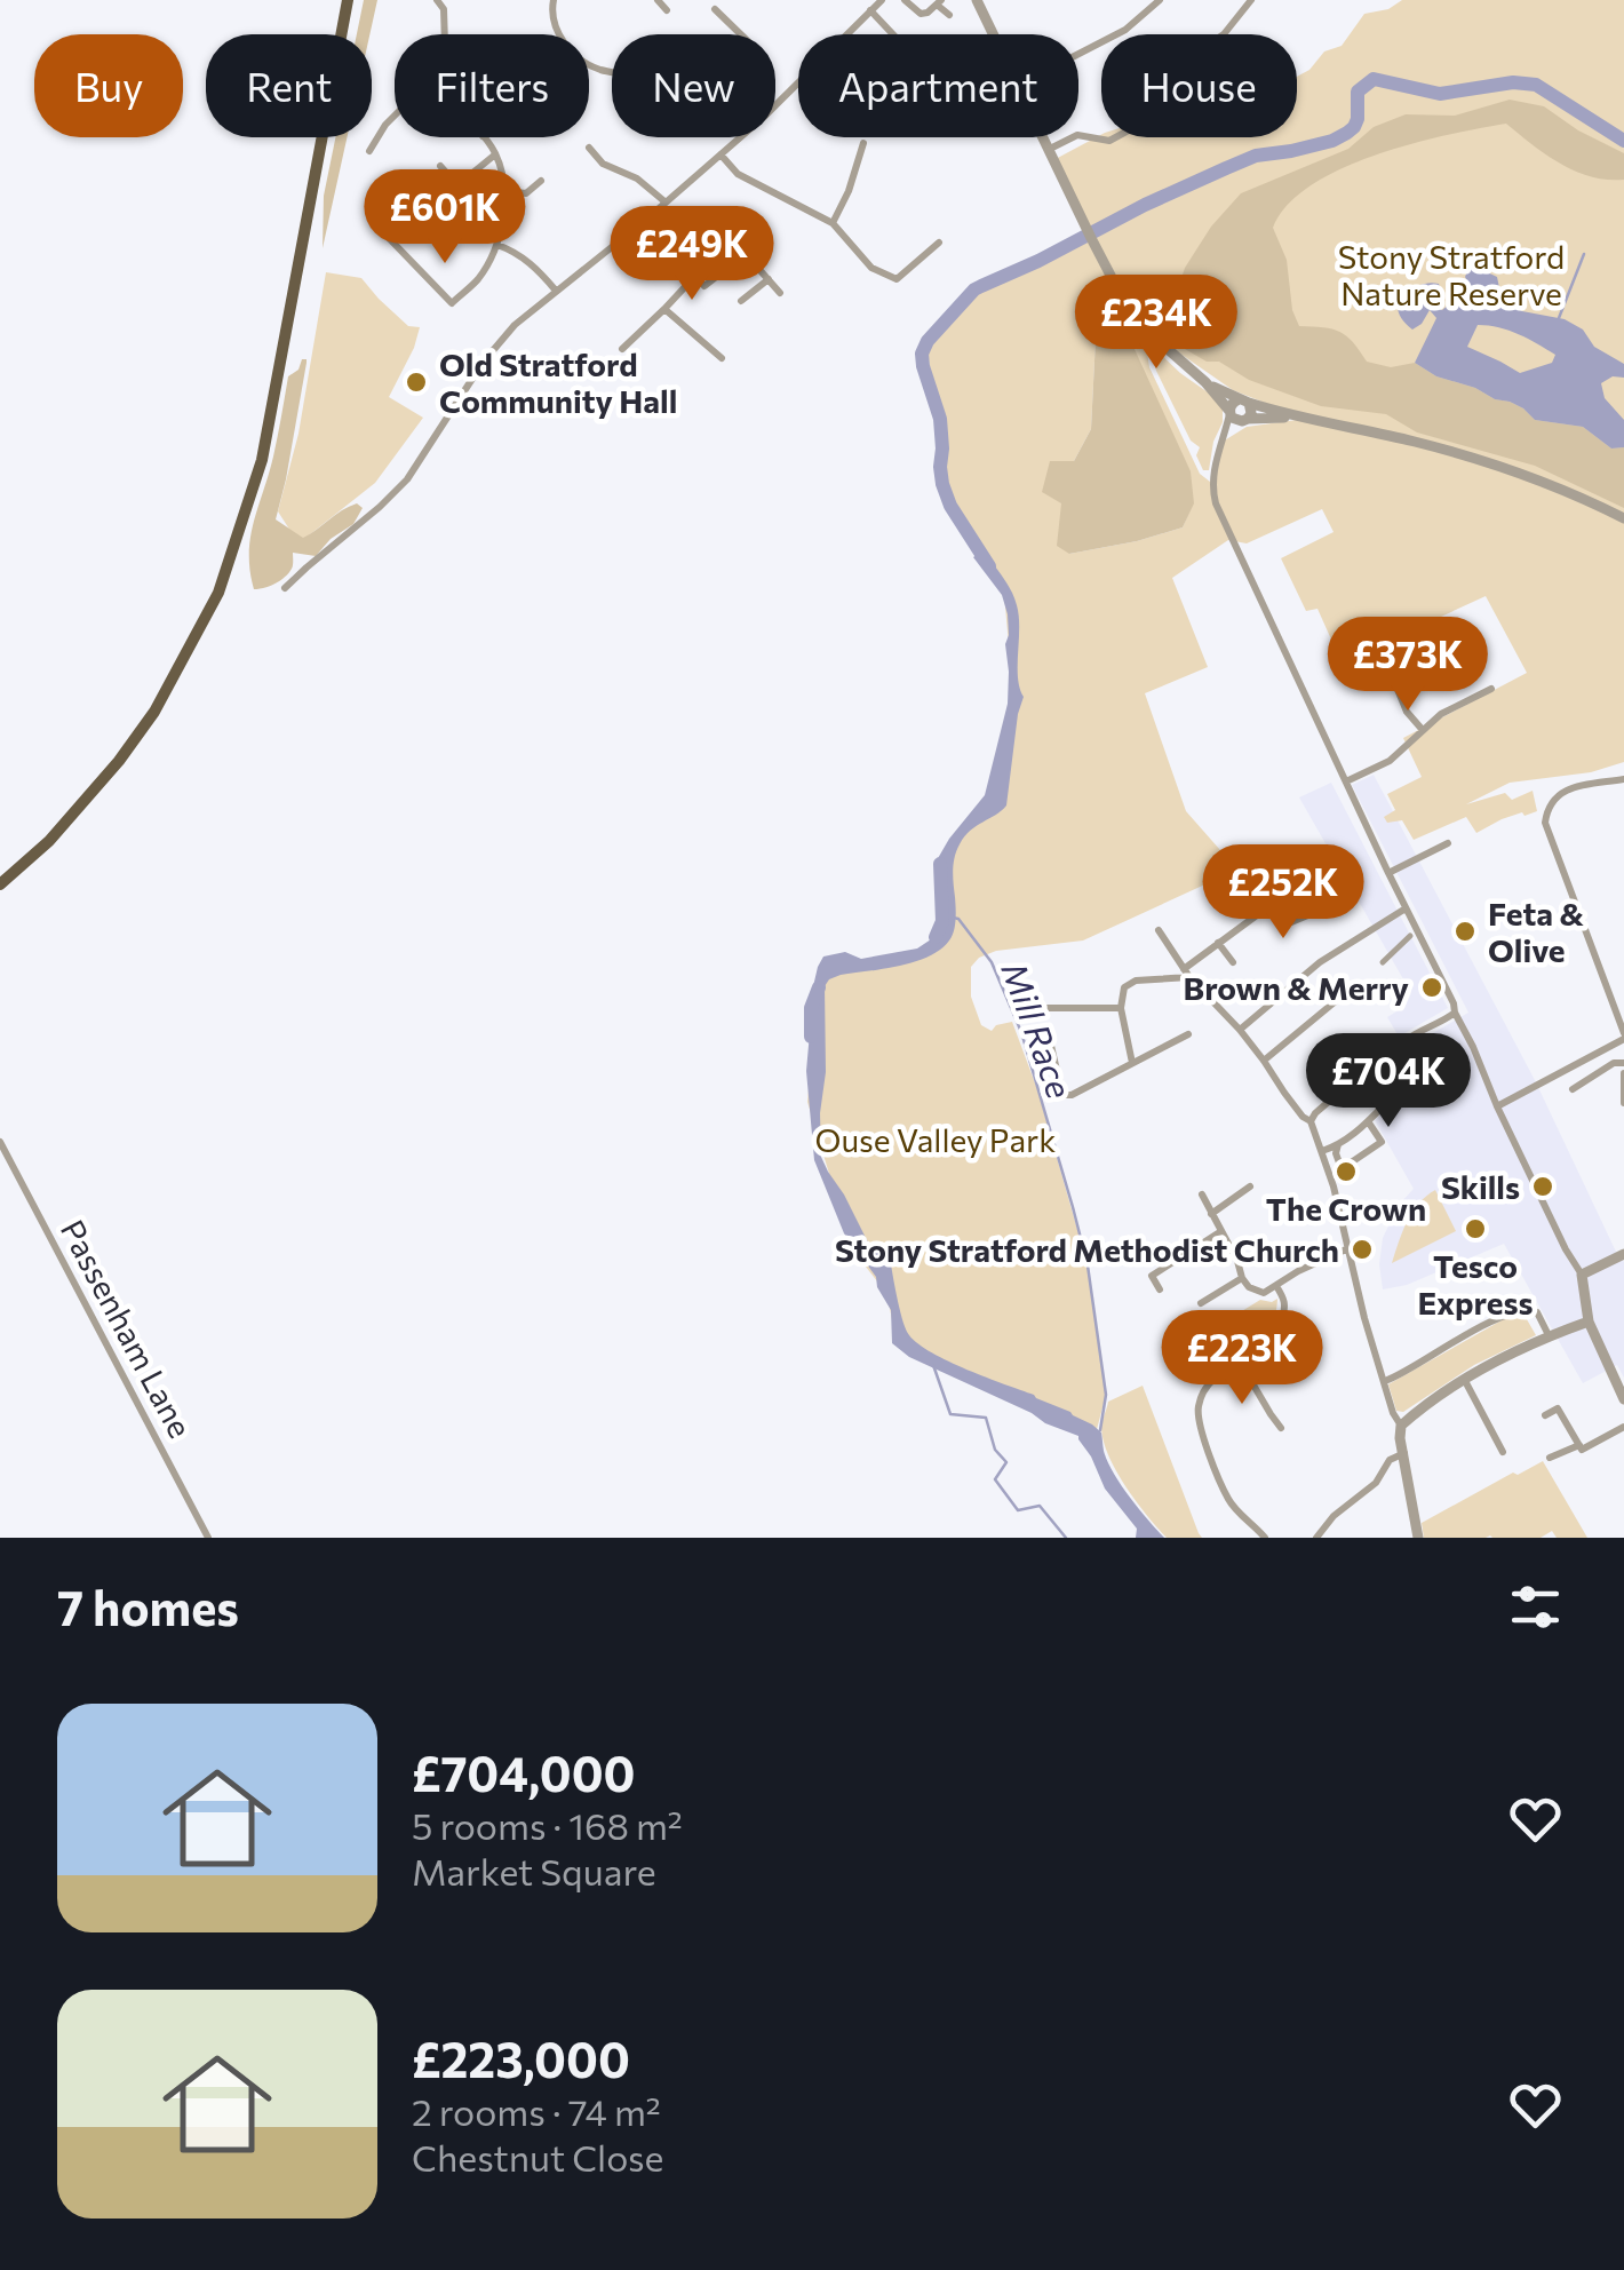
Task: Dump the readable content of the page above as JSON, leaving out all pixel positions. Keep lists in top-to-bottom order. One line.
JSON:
{"streets":{"street":["Passenham Lane"]},"water":["Mill Race"],"parks":["Stony Stratford Nature Reserve","Ouse Valley Park"],"places":["Old Stratford Community Hall","Feta & Olive","Brown & Merry","The Crown","Skills","Tesco Express","Stony Stratford Methodist Church"],"page":{"chip":["Buy","Rent","Filters","New","Apartment","House"],"price":["£601K","£249K","£234K","£373K","£252K","£704K","£223K"],"heading":"7 homes","list":[{"name":"£704,000","note":"5 rooms · 168 m² · Market Square"},{"name":"£223,000","note":"2 rooms · 74 m² · Chestnut Close"}]}}
